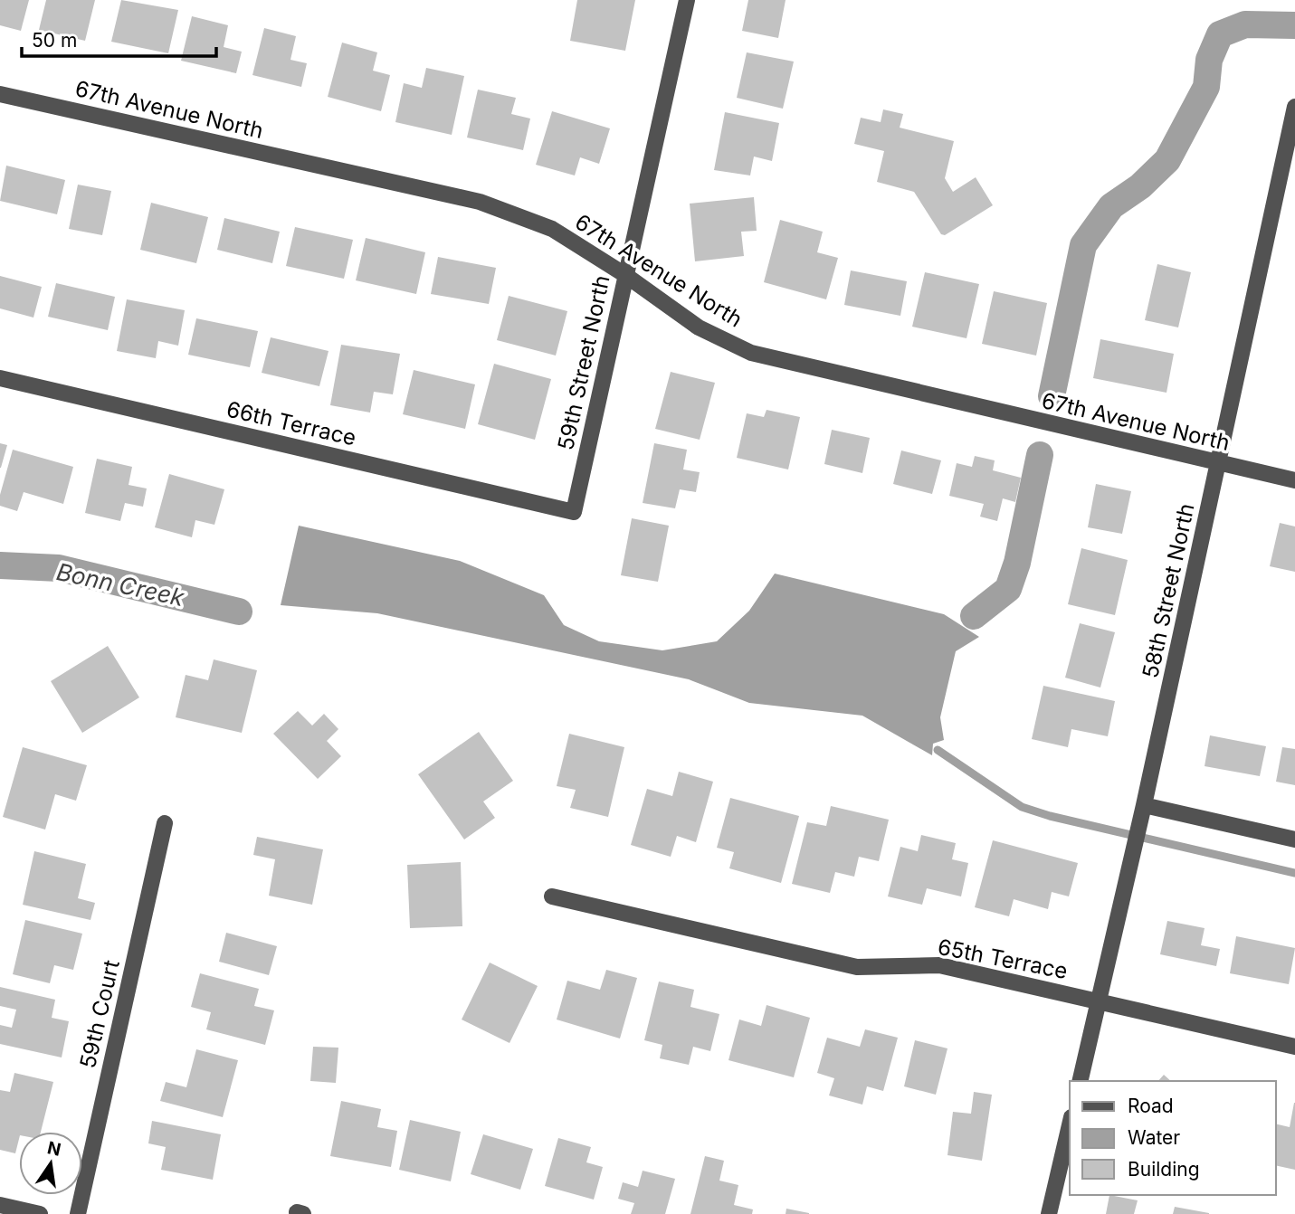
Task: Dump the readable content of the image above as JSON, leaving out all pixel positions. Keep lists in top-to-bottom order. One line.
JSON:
{"streets":{"street":["67th Avenue North","59th Street North","66th Terrace","58th Street North","65th Terrace","59th Court"]},"crossings":[["67th Avenue North","59th Street North"],["67th Avenue North","58th Street North"],["59th Street North","66th Terrace"],["58th Street North","65th Terrace"]],"water":["Bonn Creek"],"legend":["Road","Water","Building"],"scale_bar":"50 m","north":"top"}
